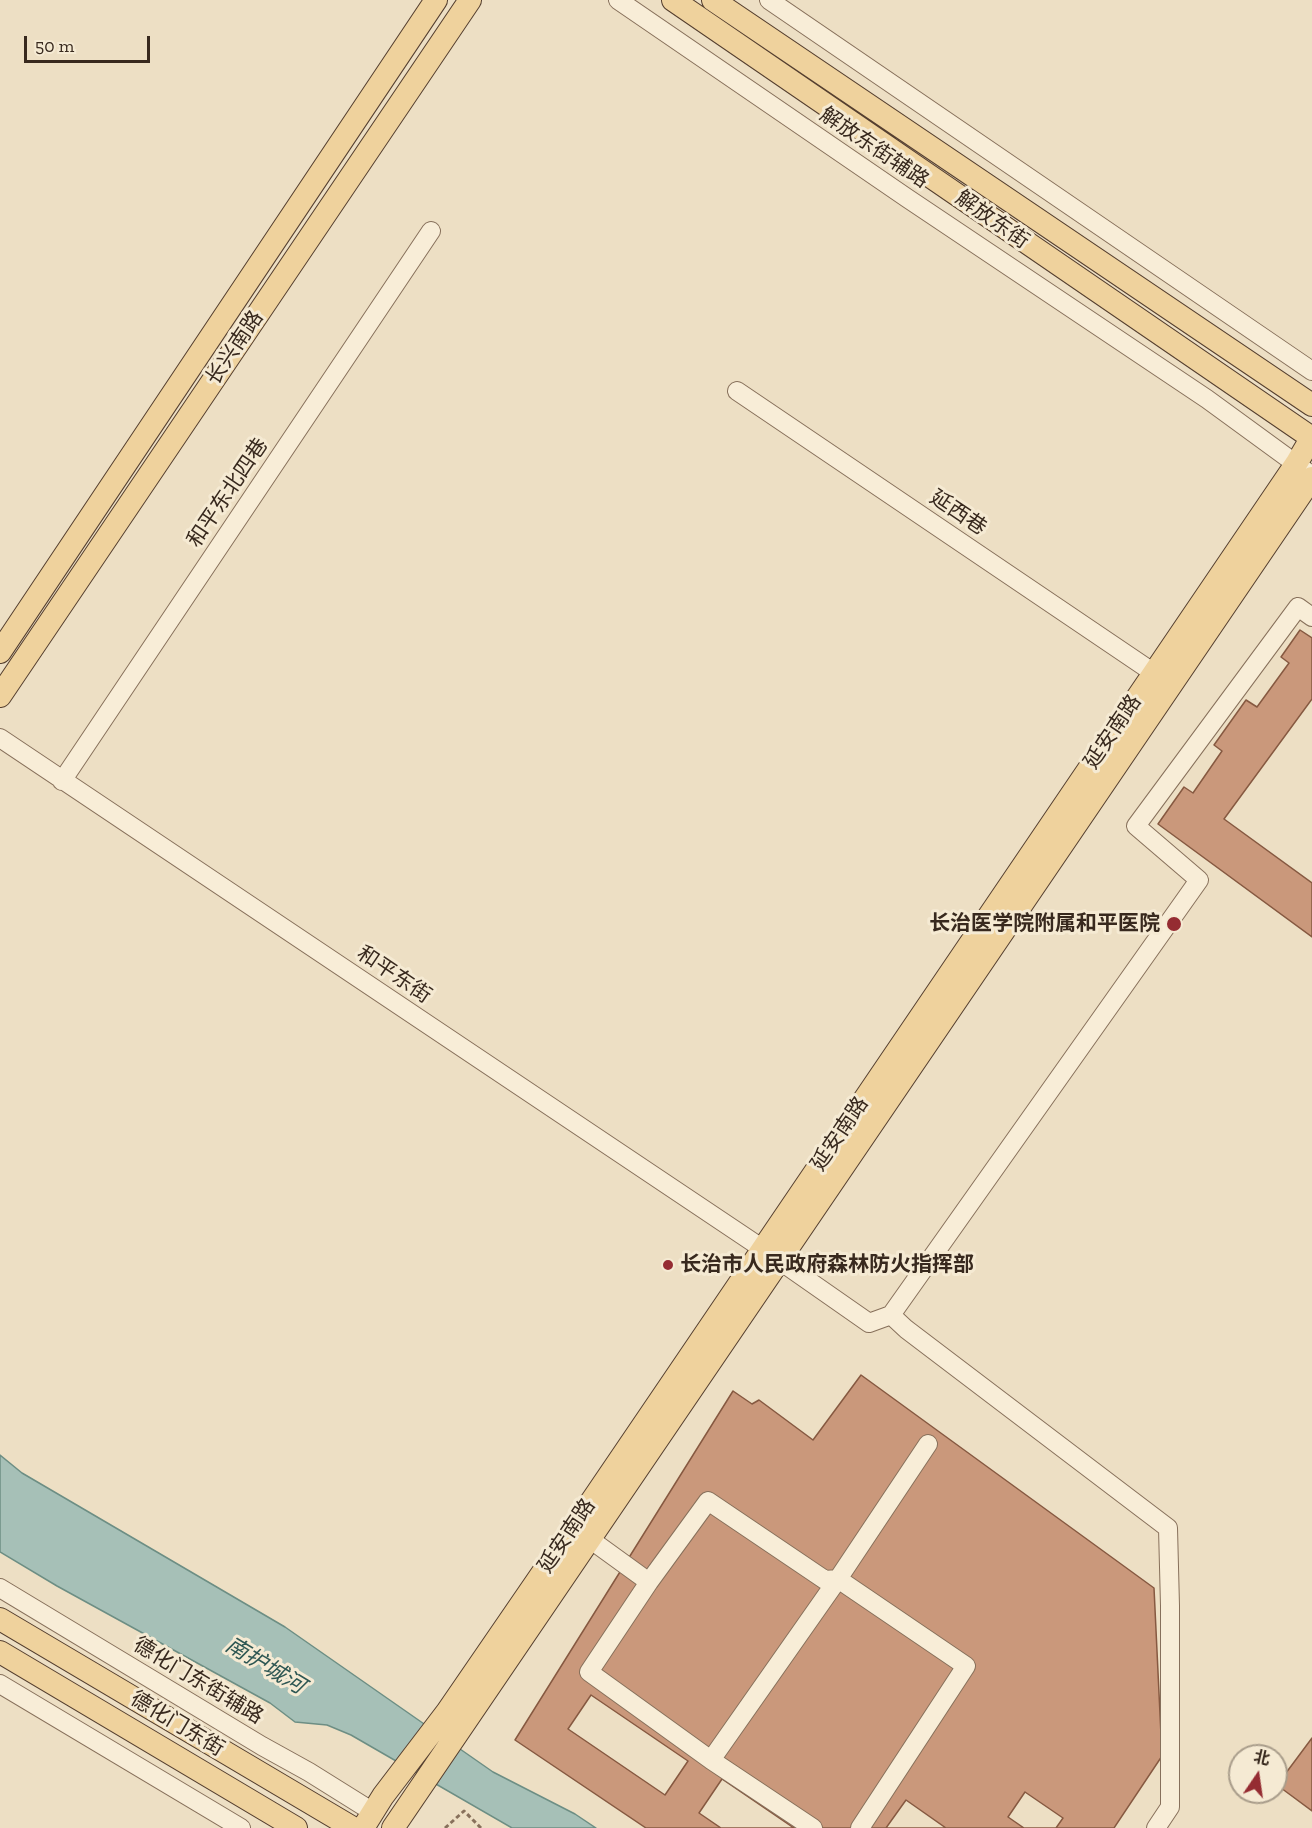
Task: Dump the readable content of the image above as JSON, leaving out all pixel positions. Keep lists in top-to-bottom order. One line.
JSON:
{"streets":{"main road":["解放东街","长兴南路","延安南路","德化门东街"],"street":["解放东街辅路","和平东北四巷","延西巷","和平东街","德化门东街辅路"]},"crossings":[["解放东街辅路","延安南路"],["解放东街","延安南路"],["和平东北四巷","和平东街"],["延西巷","延安南路"],["延安南路","和平东街"],["延安南路","德化门东街辅路"]],"water":["南护城河"],"places":["长治医学院附属和平医院","长治市人民政府森林防火指挥部"],"scale_bar":"50 m","north":"top"}
